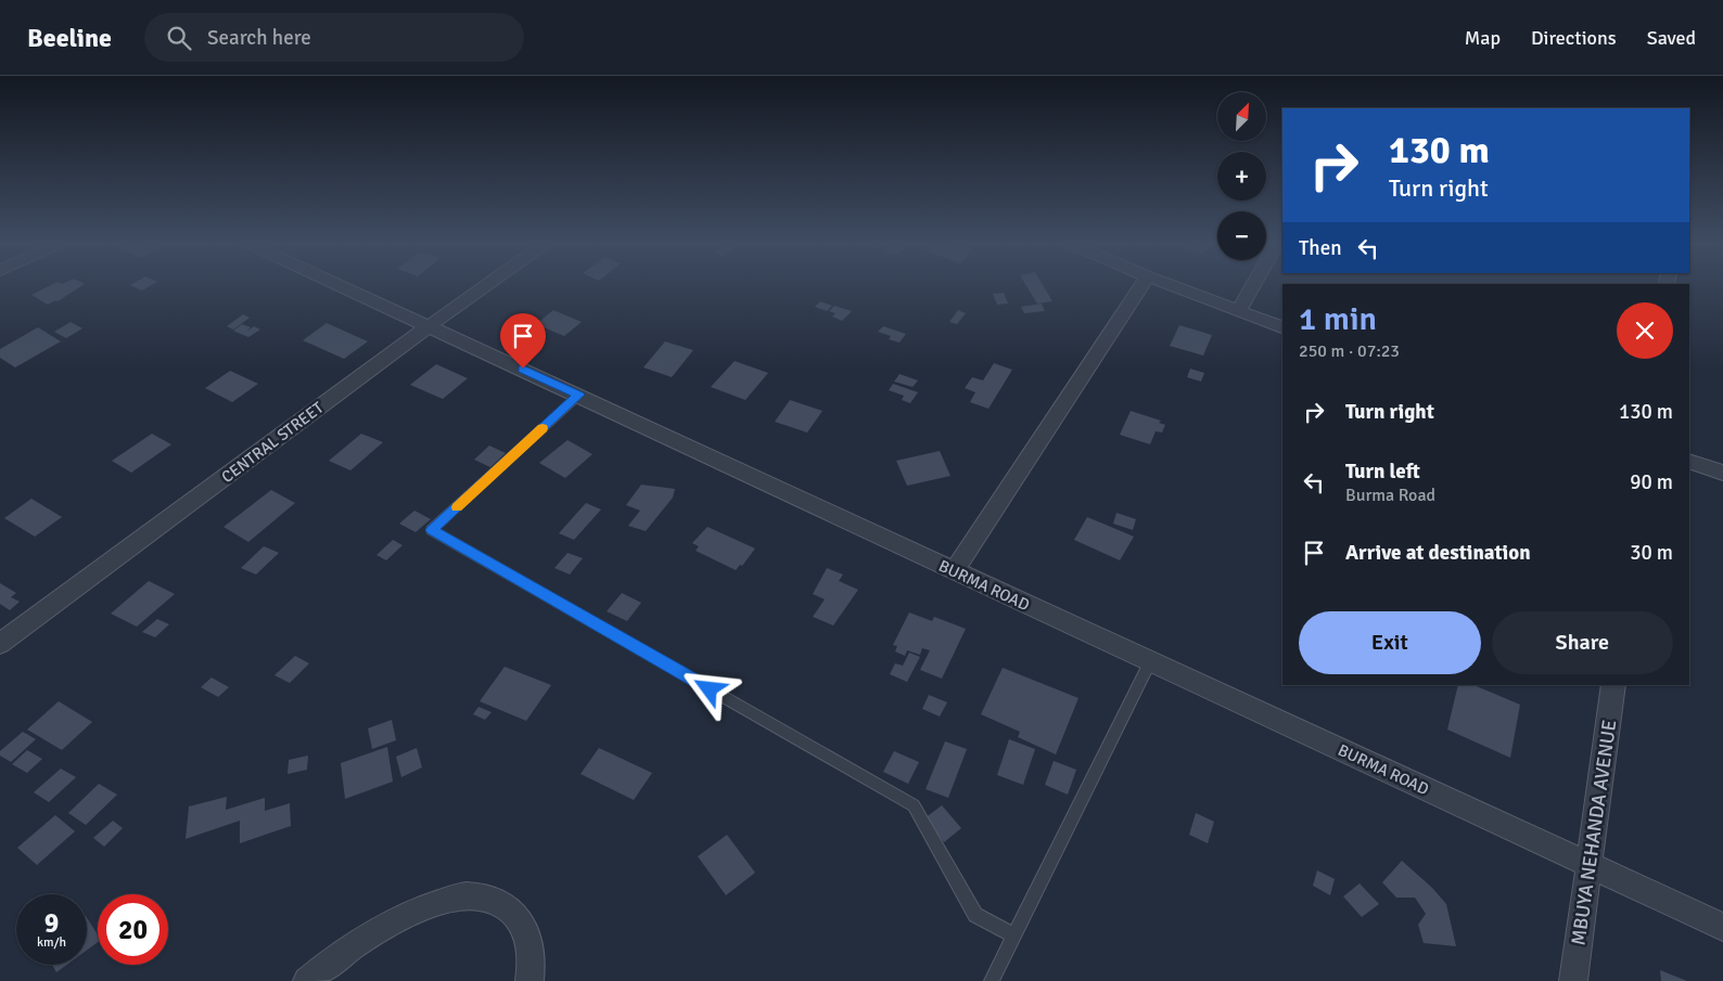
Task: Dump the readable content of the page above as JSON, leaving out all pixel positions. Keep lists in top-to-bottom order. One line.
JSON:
{"streets":{"street":["CENTRAL STREET","BURMA ROAD","MBUYA NEHANDA AVENUE"]},"crossings":[["CENTRAL STREET","BURMA ROAD"],["BURMA ROAD","MBUYA NEHANDA AVENUE"]],"north":"top right","page":{"header":"Beeline","search":"Search here","nav":["Map","Directions","Saved"],"map_buttons":["+","−"],"turn":["130 m","Turn right"],"then":"Then","heading":["1 min","250 m · 07:23"],"list":[{"name":"Turn right","value":"130 m"},{"name":"Turn left","note":"Burma Road","value":"90 m"},{"name":"Arrive at destination","value":"30 m"}],"buttons":["Exit","Share"],"speed":"9 km/h","limit":"20"}}
